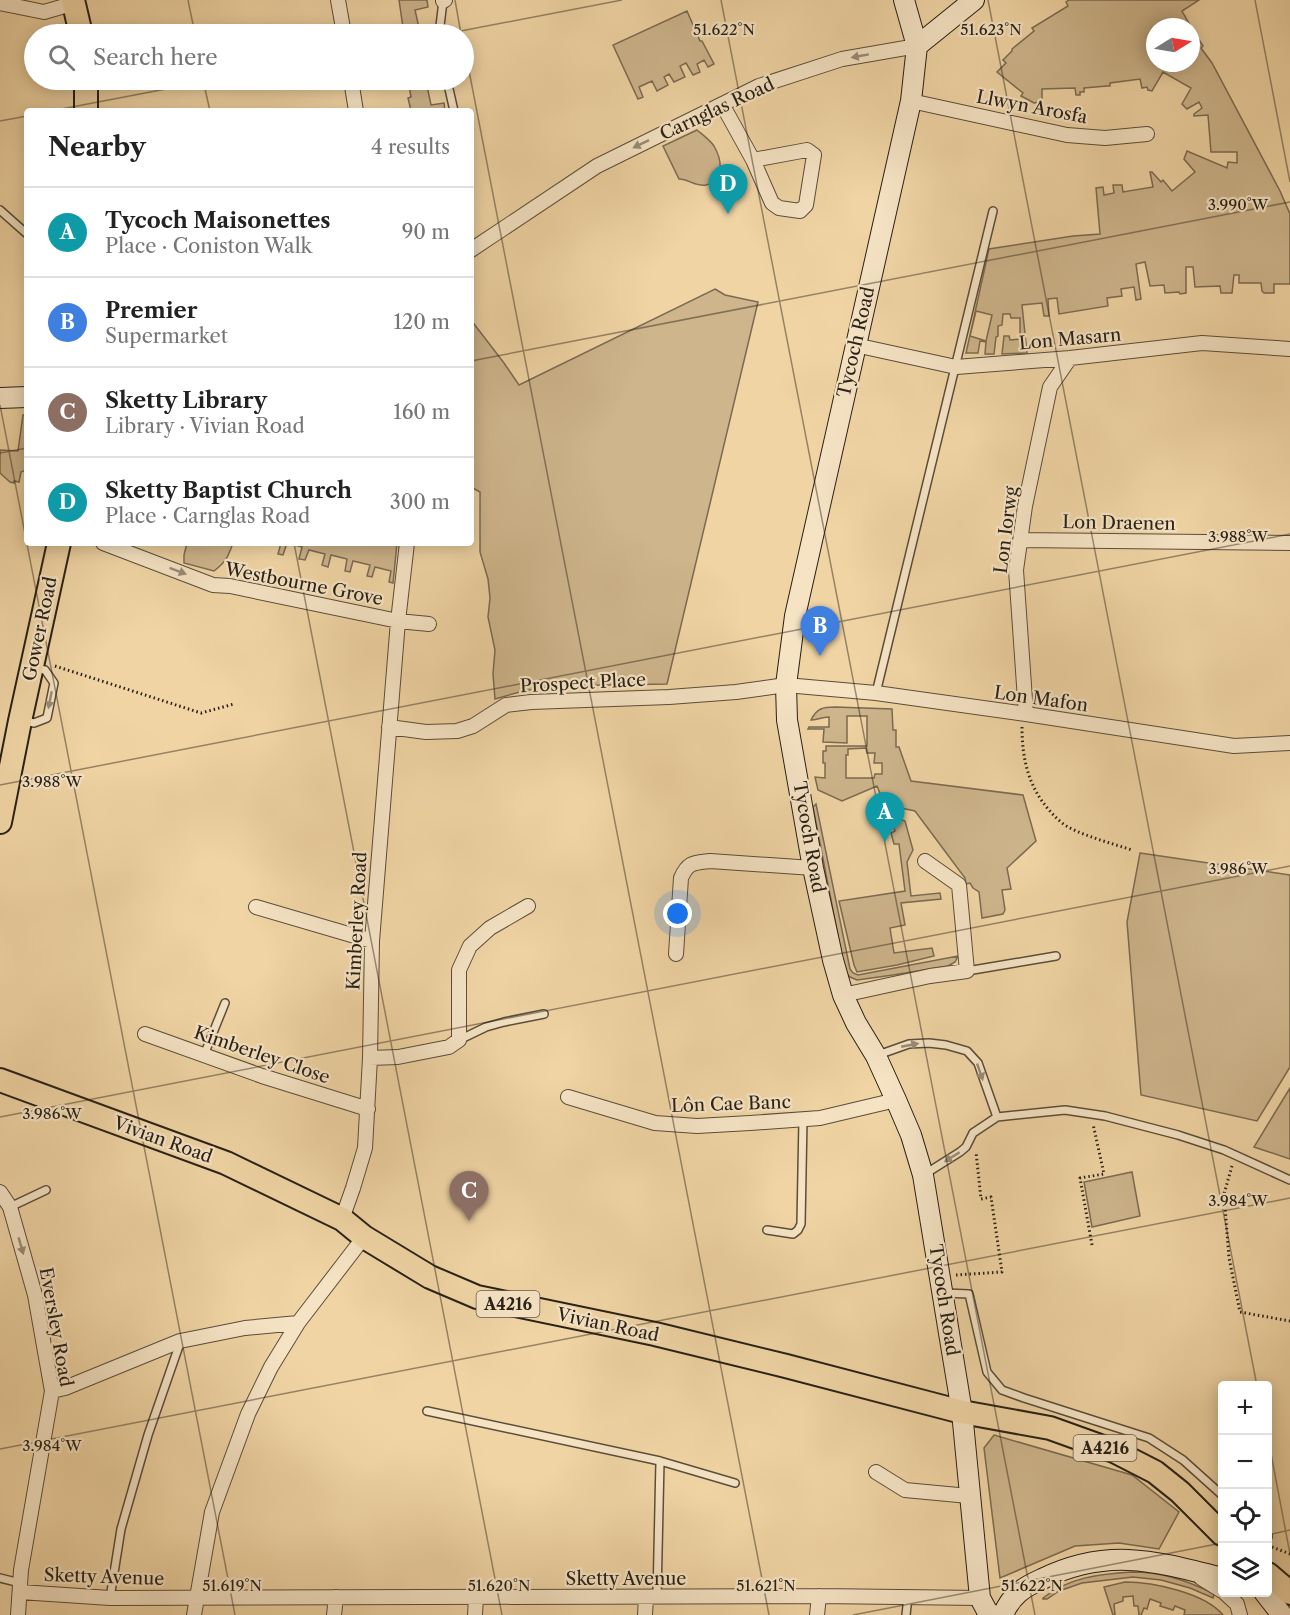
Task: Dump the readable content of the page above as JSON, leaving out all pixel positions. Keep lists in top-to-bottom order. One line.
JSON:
{"streets":{"main road":["Gower Road","Vivian Road","A4216"],"street":["Llwyn Arosfa","Carnglas Road","Lon Masarn","Tycoch Road","Lon Draenen","Lon Iorwg","Westbourne Grove","Prospect Place","Lon Mafon","Kimberley Road","Kimberley Close","Lôn Cae Banc","Eversley Road","Sketty Avenue"]},"crossings":[["Llwyn Arosfa","Tycoch Road"],["Carnglas Road","Tycoch Road"],["Lon Masarn","Tycoch Road"],["Lon Masarn","Lon Iorwg"],["Tycoch Road","Prospect Place"],["Tycoch Road","Lon Mafon"],["Tycoch Road","Lôn Cae Banc"],["Tycoch Road","Vivian Road"],["Tycoch Road","Sketty Avenue"],["Lon Draenen","Lon Iorwg"],["Lon Iorwg","Lon Mafon"],["Westbourne Grove","Kimberley Road"],["Prospect Place","Lon Mafon"],["Prospect Place","Kimberley Road"],["Kimberley Road","Kimberley Close"],["Kimberley Road","Vivian Road"],["Eversley Road","Sketty Avenue"]],"one_way":["Carnglas Road","Westbourne Grove","Eversley Road"],"north":"right","page":{"search":"Search here","heading":["Nearby","4 results"],"pins":["D","B","A","C"],"list":[{"mark":"A","name":"Tycoch Maisonettes","note":"Place · Coniston Walk","value":"90 m"},{"mark":"B","name":"Premier","note":"Supermarket","value":"120 m"},{"mark":"C","name":"Sketty Library","note":"Library · Vivian Road","value":"160 m"},{"mark":"D","name":"Sketty Baptist Church","note":"Place · Carnglas Road","value":"300 m"}],"map_buttons":["+","−"]},"coordinates":["51.622°N","51.623°N","3.990°W","3.988°W","3.986°W","3.984°W","51.619°N","51.620°N","51.621°N"]}
